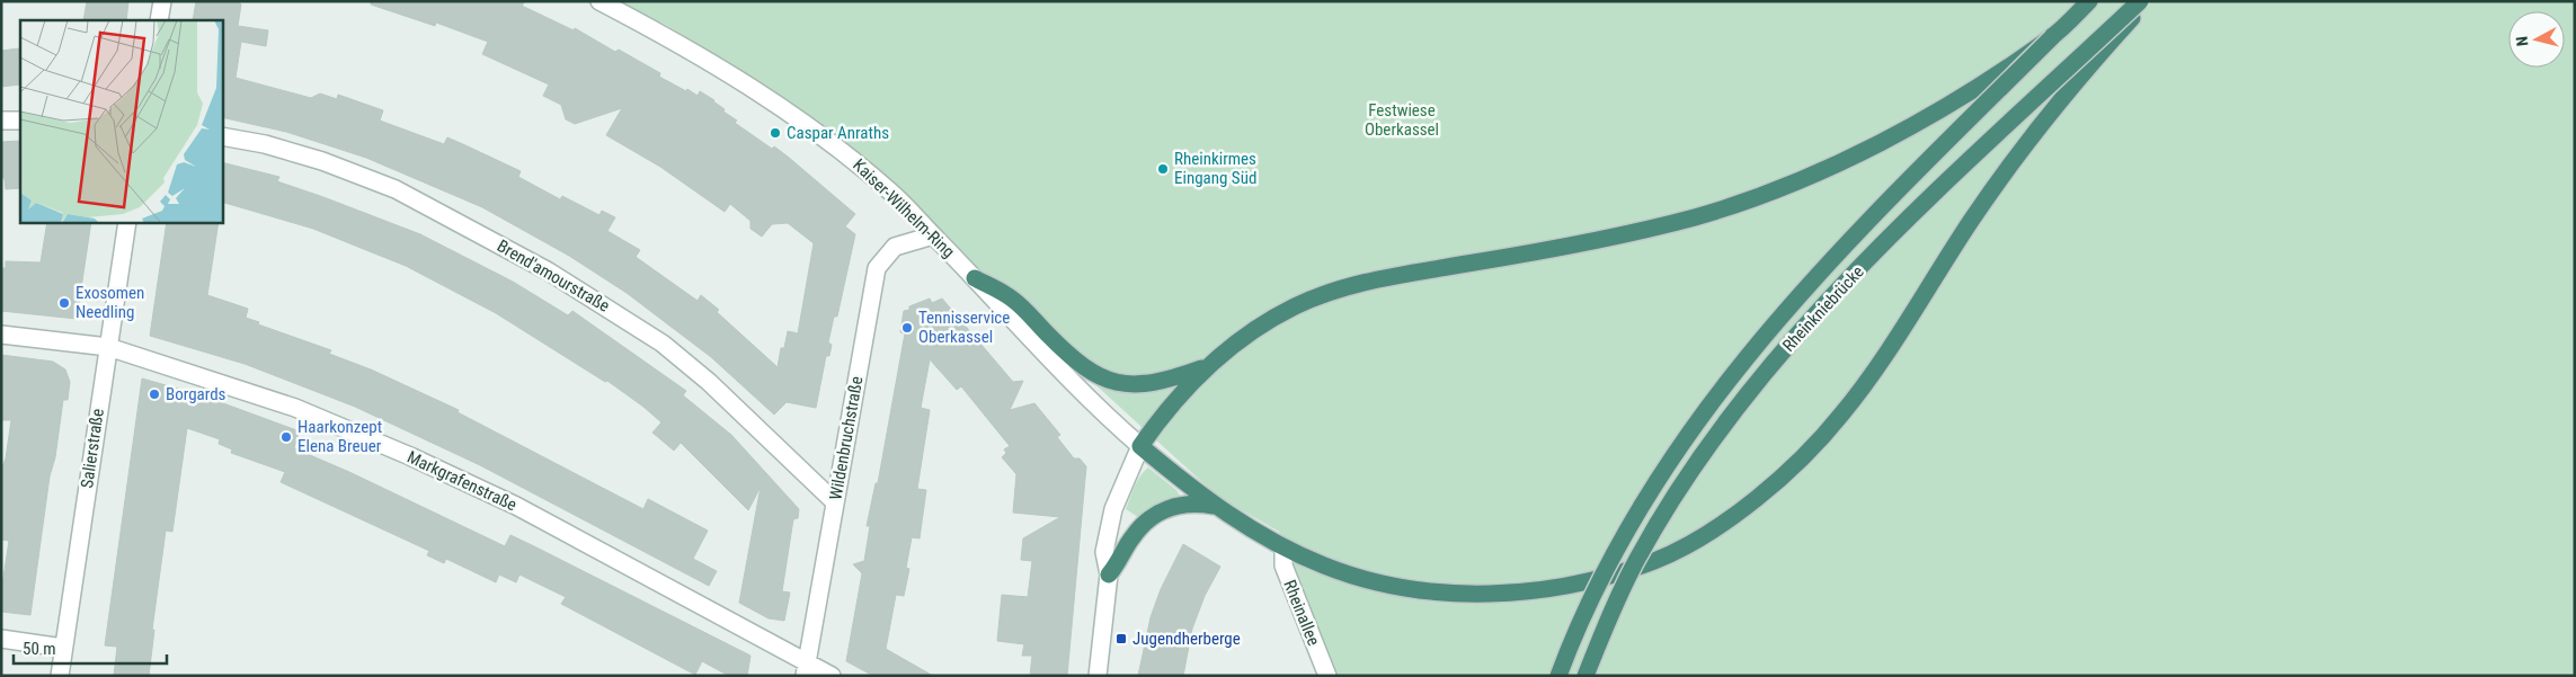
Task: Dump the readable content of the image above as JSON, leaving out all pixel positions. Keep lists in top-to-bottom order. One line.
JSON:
{"streets":{"highway":["Rheinkniebrücke"],"street":["Kaiser-Wilhelm-Ring","Brend'amourstraße","Wildenbruchstraße","Salierstraße","Markgrafenstraße","Rheinallee"]},"crossings":[["Kaiser-Wilhelm-Ring","Wildenbruchstraße"],["Brend'amourstraße","Wildenbruchstraße"],["Wildenbruchstraße","Markgrafenstraße"],["Salierstraße","Markgrafenstraße"]],"parks":["Festwiese Oberkassel"],"places":{"other":["Caspar Anraths","Rheinkirmes Eingang Süd","Exosomen Needling","Tennisservice Oberkassel","Borgards","Haarkonzept Elena Breuer"],"transit":["Jugendherberge"]},"scale_bar":"50 m","north":"left"}
